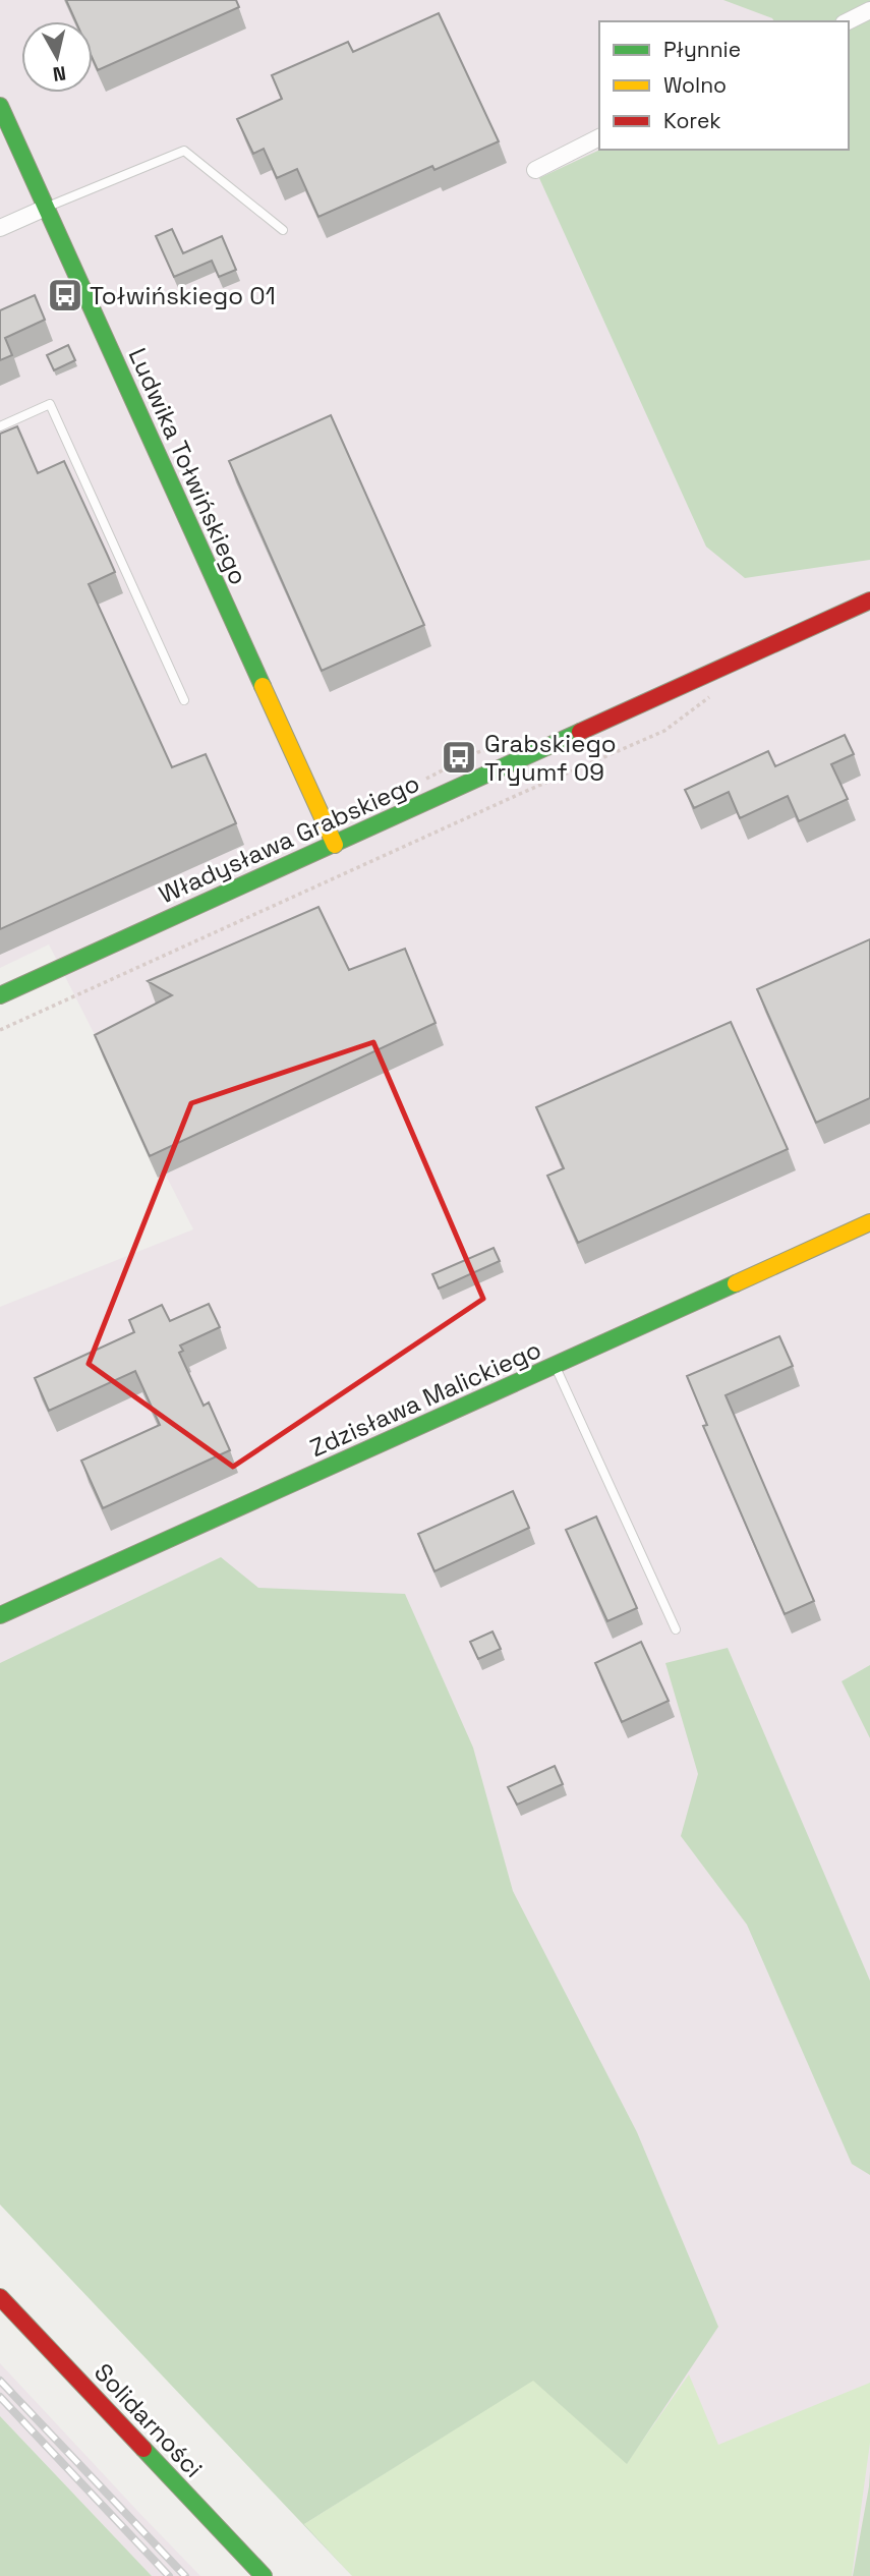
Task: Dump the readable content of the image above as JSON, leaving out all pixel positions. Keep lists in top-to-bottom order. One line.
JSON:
{"streets":{"street":["Ludwika Tołwińskiego","Władysława Grabskiego","Zdzisława Malickiego","Solidarności"]},"crossings":[["Ludwika Tołwińskiego","Władysława Grabskiego"]],"places":{"bus stop":["Tołwińskiego 01","Grabskiego Tryumf 09"]},"legend":["Płynnie","Wolno","Korek"],"north":"bottom"}
